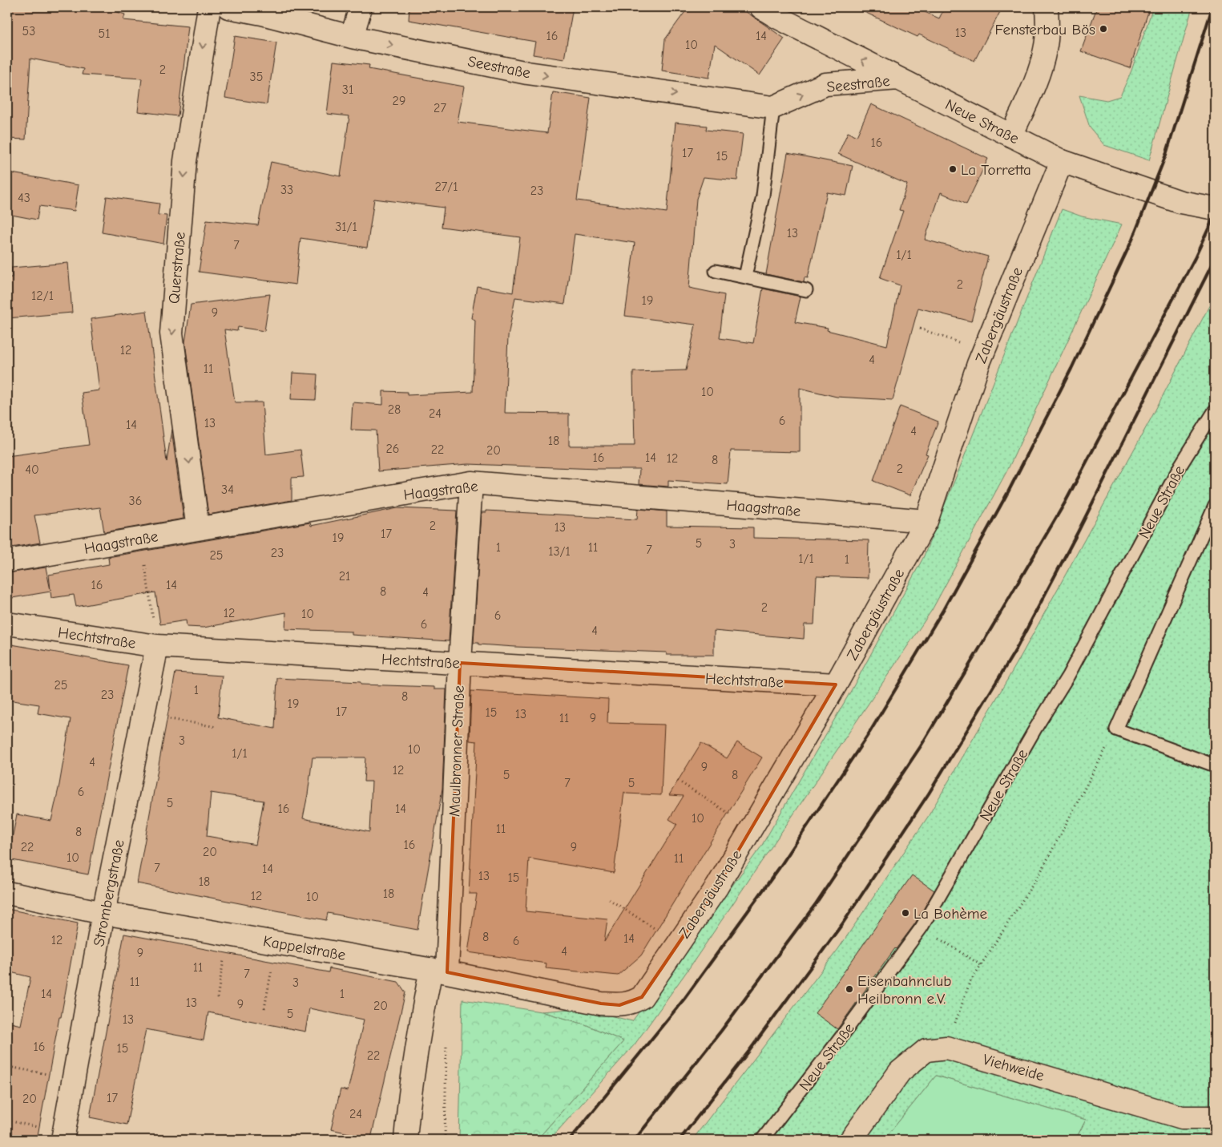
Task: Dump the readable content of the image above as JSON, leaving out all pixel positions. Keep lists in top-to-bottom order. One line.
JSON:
{"streets":{"street":["Seestraße","Neue Straße","Querstraße","Zabergäustraße","Haagstraße","Hechtstraße","Maulbronner Straße","Strombergstraße","Kappelstraße","Viehweide"]},"crossings":[["Seestraße","Neue Straße"],["Neue Straße","Zabergäustraße"],["Querstraße","Haagstraße"],["Zabergäustraße","Haagstraße"],["Zabergäustraße","Hechtstraße"],["Zabergäustraße","Kappelstraße"],["Haagstraße","Maulbronner Straße"],["Hechtstraße","Maulbronner Straße"],["Hechtstraße","Strombergstraße"],["Maulbronner Straße","Kappelstraße"],["Strombergstraße","Kappelstraße"]],"one_way":["Seestraße","Querstraße"],"places":["Fensterbau Bös","La Torretta","La Bohème","Eisenbahnclub Heilbronn e.V."],"house_numbers":["53","13","51","16","14","10","2","35","31","29","27","16","17","15","27/1","33","23","43","31/1","13","7","1/1","2","12/1","19","9","12","4","11","10","28","24","6","13","14","4","18","26","22","20","16","14","12","8","2","40","34","36","2","13","17","19","5","3","1","11","7","13/1","23","25","1/1","1","21","16","14","8","4","2","12","10","6","6","4","25","1","23","8","19","17","15","13","11","9","3","10","1/1","4","9","12","5","8","7","5","6","5","16","14","10","11","8","16","22","9","20","10","11","7","14","13","15","18","18","12","10","8","14","12","6","4","9","11","7","11","3","14","1","13","9","20","5","13","16","15","22","17","20","24"]}
